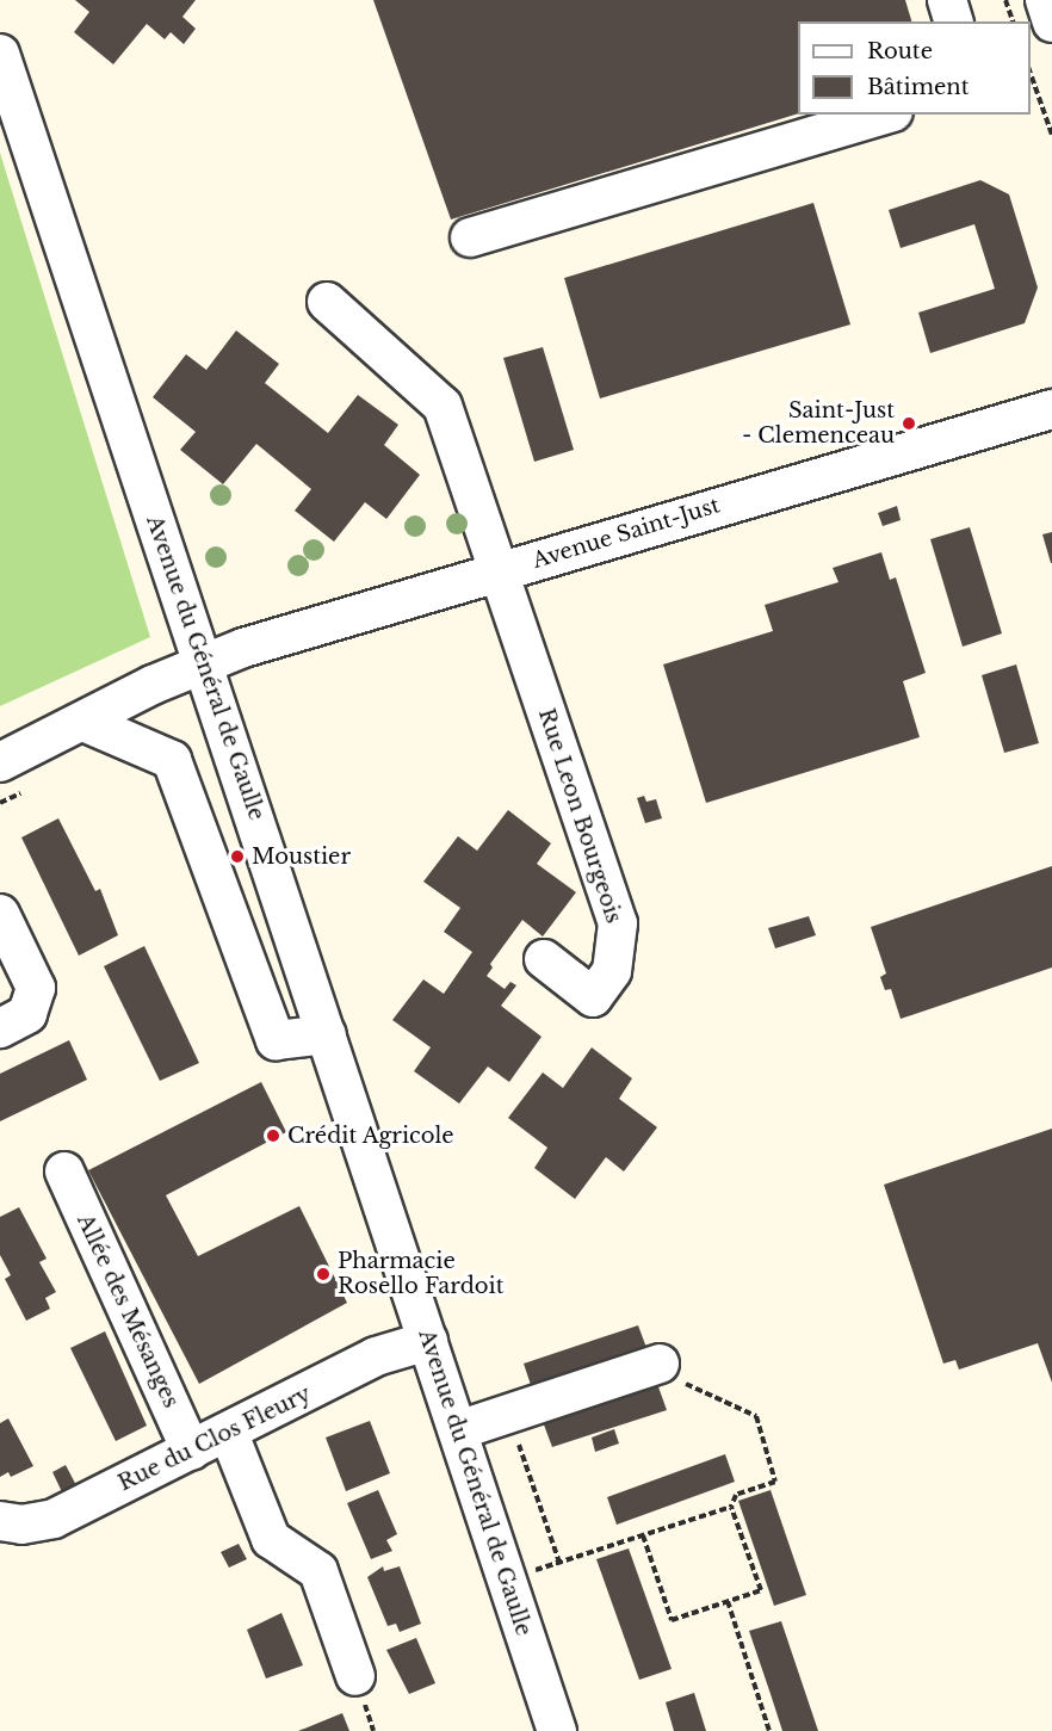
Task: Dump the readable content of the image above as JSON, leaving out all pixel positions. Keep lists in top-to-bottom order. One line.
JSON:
{"streets":{"street":["Avenue Saint-Just","Avenue du Général de Gaulle","Rue Leon Bourgeois","Allée des Mésanges","Rue du Clos Fleury"]},"crossings":[["Avenue Saint-Just","Avenue du Général de Gaulle"],["Avenue Saint-Just","Rue Leon Bourgeois"],["Avenue du Général de Gaulle","Rue du Clos Fleury"],["Allée des Mésanges","Rue du Clos Fleury"]],"places":["Saint-Just - Clemenceau","Moustier","Crédit Agricole","Pharmacie Rosello Fardoit"],"legend":["Route","Bâtiment"]}
